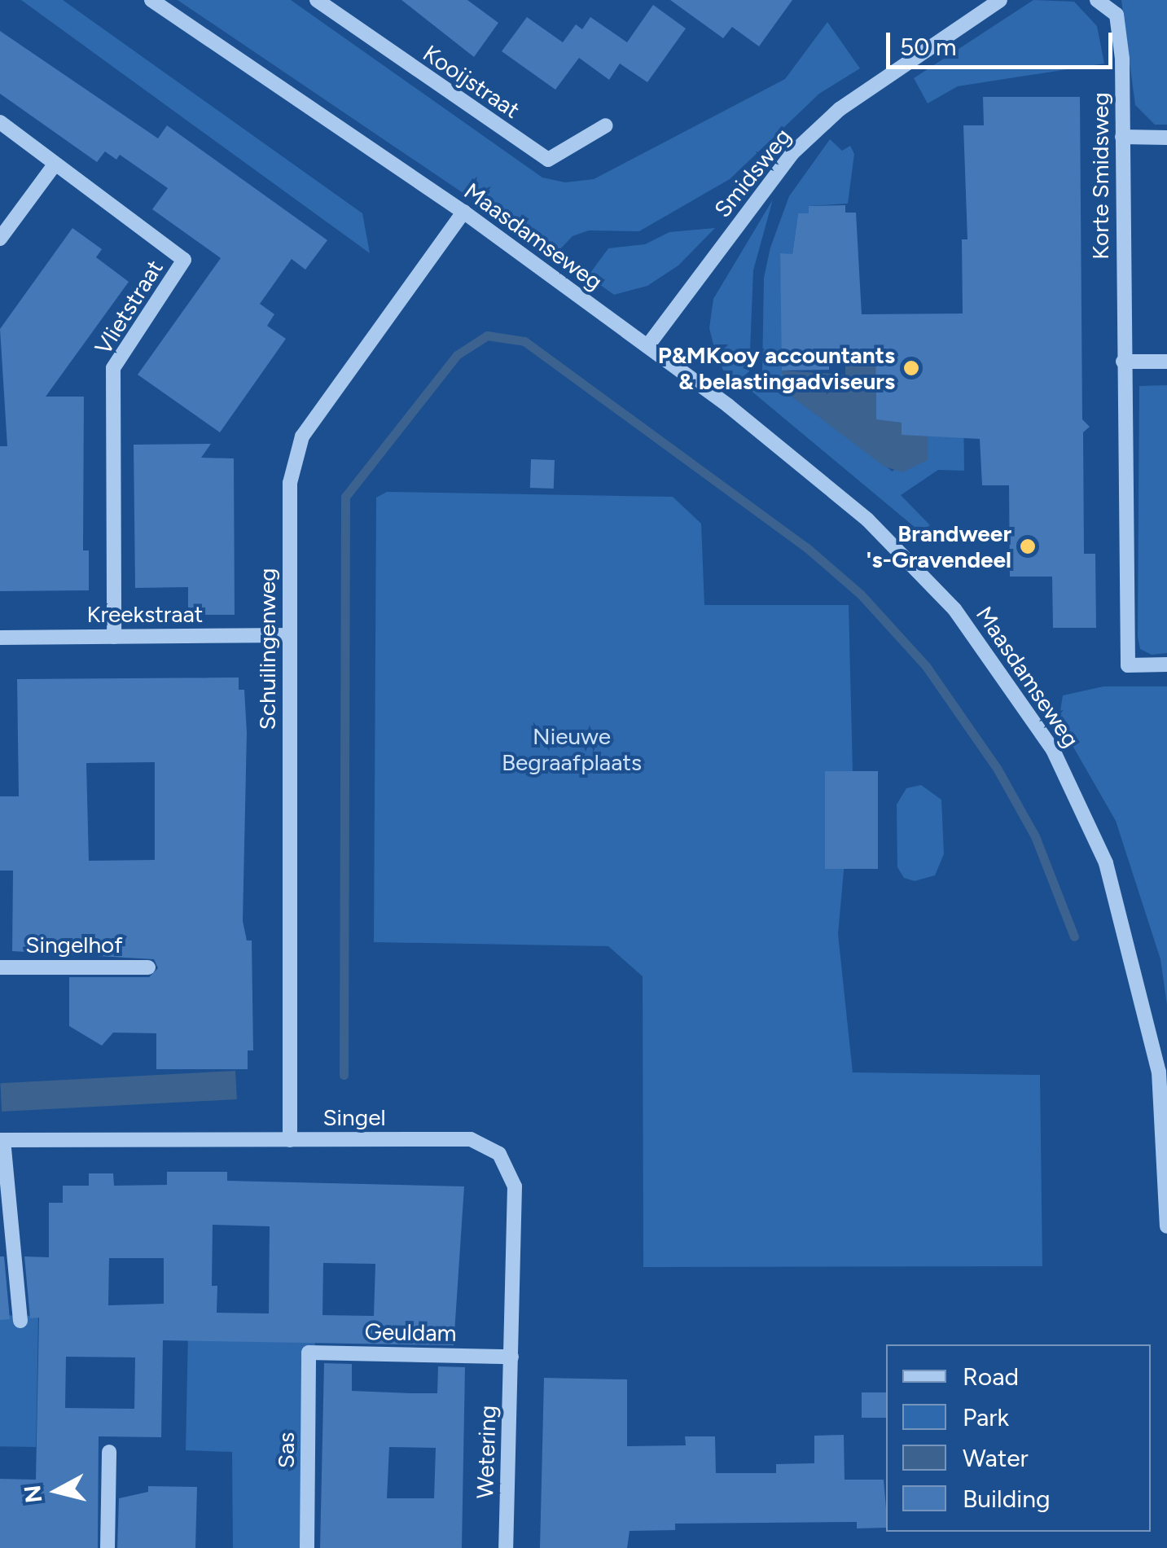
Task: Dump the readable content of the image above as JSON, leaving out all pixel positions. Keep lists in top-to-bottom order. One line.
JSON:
{"streets":{"street":["Kooijstraat","Smidsweg","Korte Smidsweg","Maasdamseweg","Vlietstraat","Kreekstraat","Schuilingenweg","Singelhof","Singel","Geuldam","Sas","Wetering"]},"crossings":[["Smidsweg","Maasdamseweg"],["Maasdamseweg","Schuilingenweg"],["Vlietstraat","Kreekstraat"],["Kreekstraat","Schuilingenweg"],["Schuilingenweg","Singel"],["Singel","Geuldam"],["Singel","Wetering"],["Geuldam","Sas"],["Geuldam","Wetering"]],"parks":["Nieuwe Begraafplaats"],"places":["P&MKooy accountants & belastingadviseurs","Brandweer 's-Gravendeel"],"legend":["Road","Park","Water","Building"],"scale_bar":"50 m","north":"left"}
